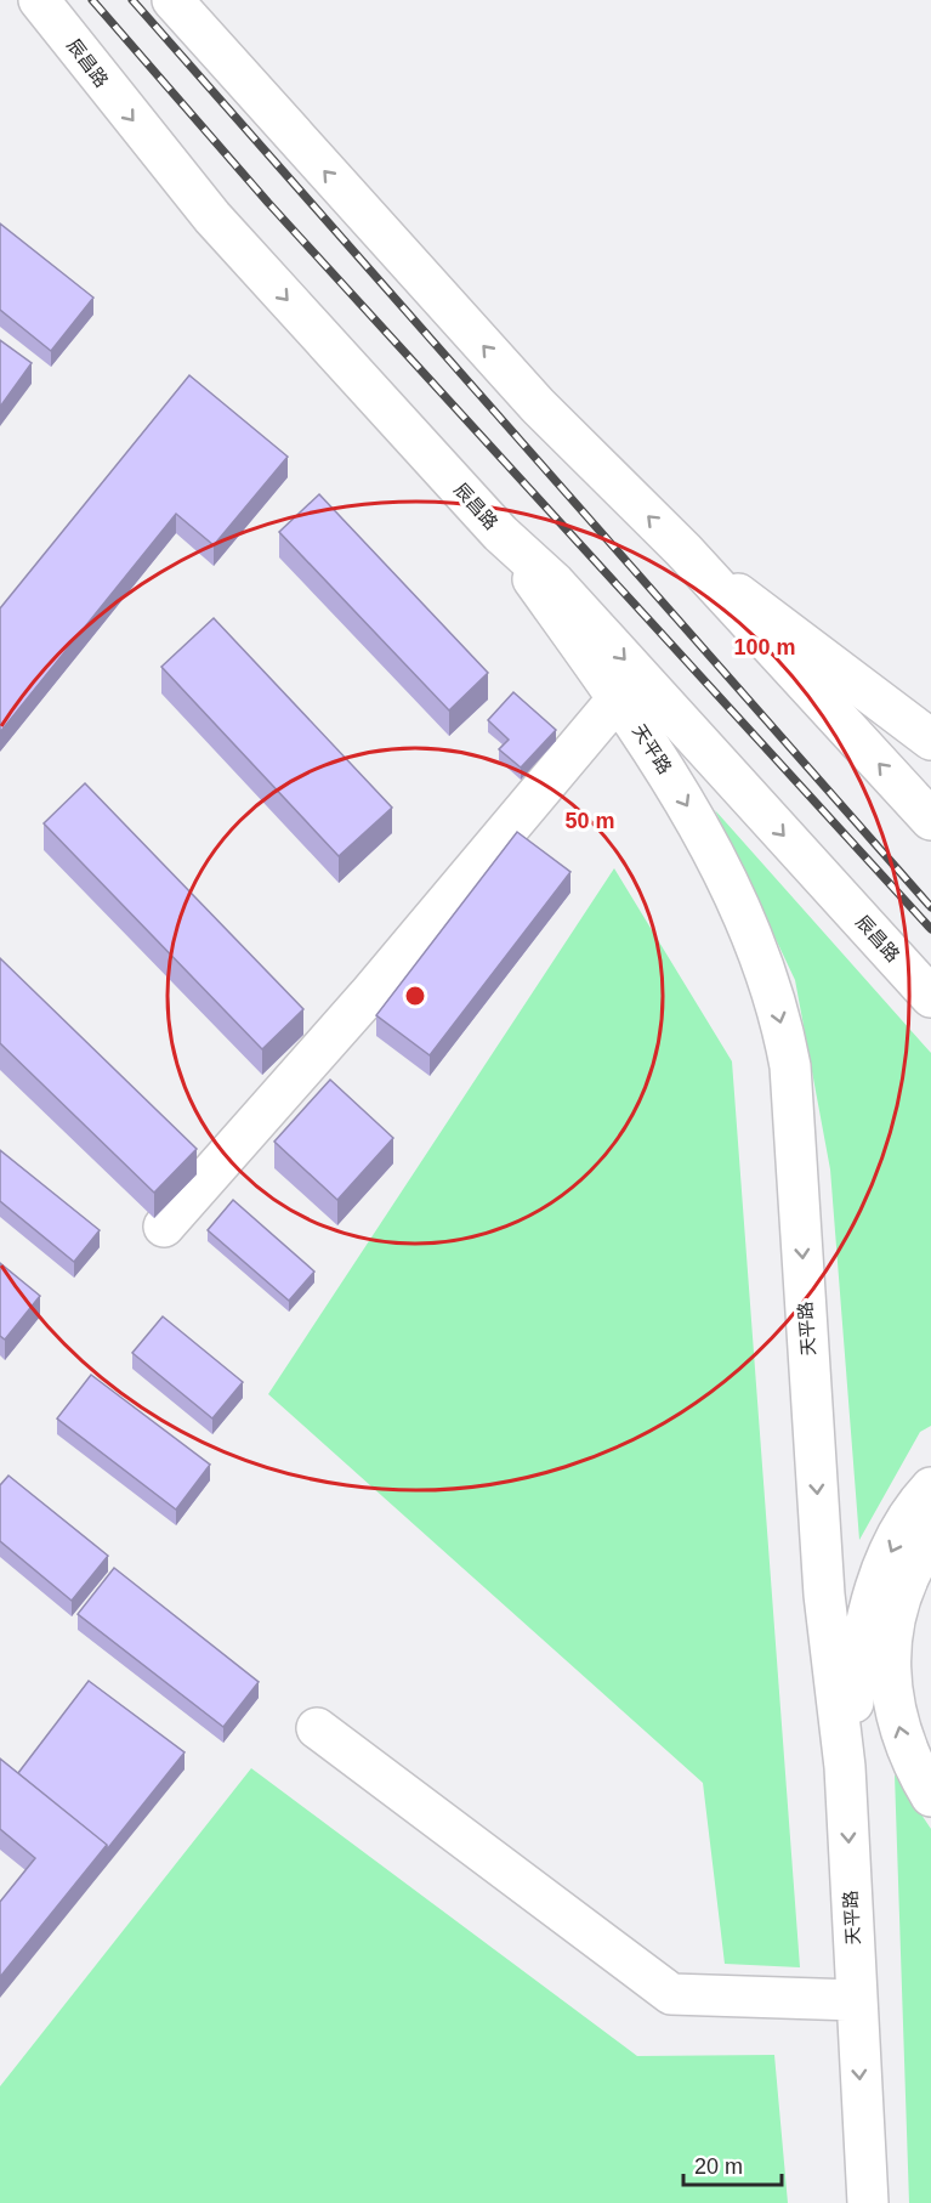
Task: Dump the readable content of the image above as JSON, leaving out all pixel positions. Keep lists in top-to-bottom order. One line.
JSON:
{"streets":{"main road":["辰昌路","天平路"]},"crossings":[["辰昌路","天平路"]],"one_way":["天平路"],"scale_bar":"20 m","rings":["100 m","50 m"]}
